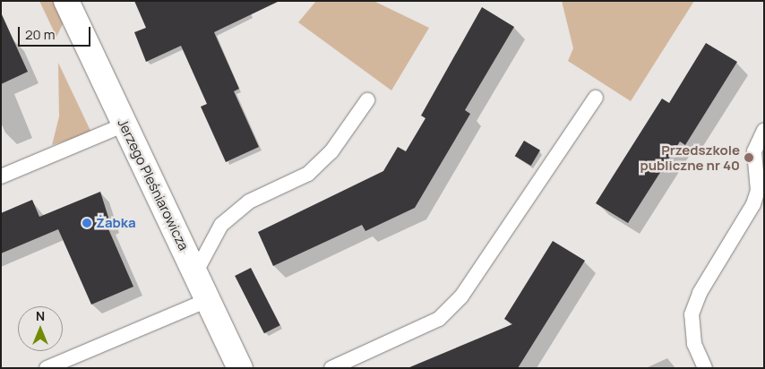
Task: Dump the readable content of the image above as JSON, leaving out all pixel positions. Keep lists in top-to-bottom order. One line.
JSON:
{"streets":{"street":["Jerzego Pleśniarowicza"]},"places":["Przedszkole publiczne nr 40","Żabka"],"scale_bar":"20 m","north":"top"}
